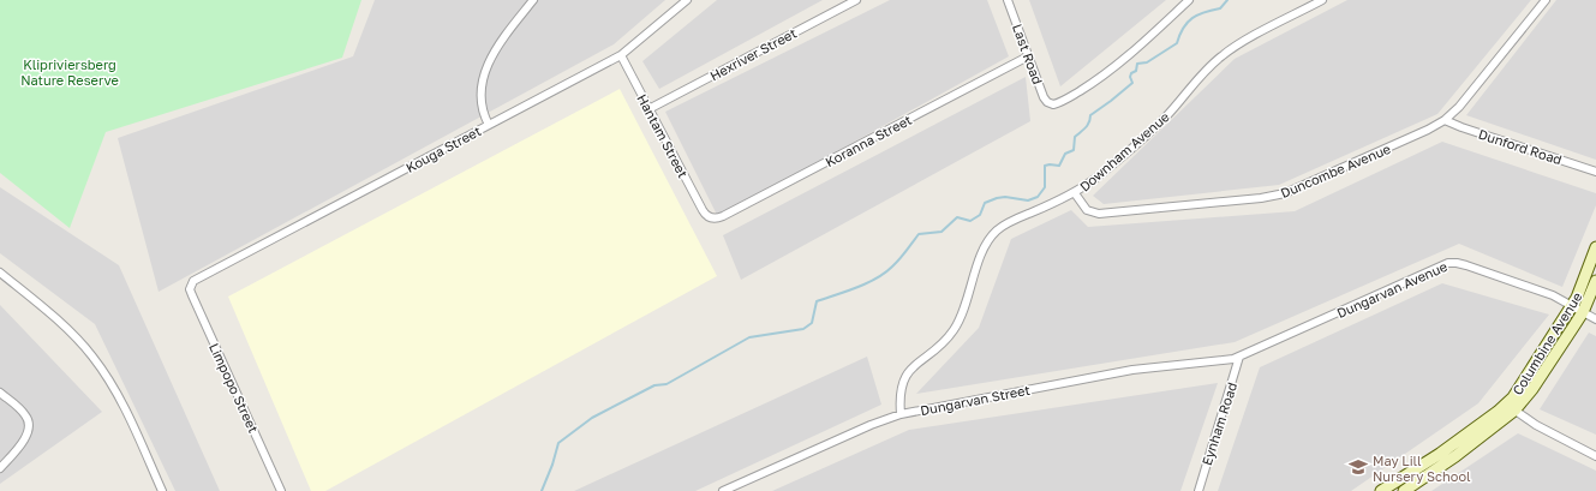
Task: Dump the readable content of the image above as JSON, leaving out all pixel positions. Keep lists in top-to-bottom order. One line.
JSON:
{"streets":{"main road":["Columbine Avenue"],"street":["Hexriver Street","Last Road","Hantam Street","Koranna Street","Dunford Road","Kouga Street","Downham Avenue","Duncombe Avenue","Dungarvan Avenue","Limpopo Street","Dungarvan Street","Eynham Road"]},"crossings":[["Hexriver Street","Hantam Street"],["Last Road","Koranna Street"],["Hantam Street","Koranna Street"],["Hantam Street","Kouga Street"],["Dunford Road","Duncombe Avenue"],["Kouga Street","Limpopo Street"],["Downham Avenue","Duncombe Avenue"],["Downham Avenue","Dungarvan Street"],["Dungarvan Avenue","Columbine Avenue"],["Dungarvan Avenue","Dungarvan Street"],["Dungarvan Avenue","Eynham Road"],["Dungarvan Street","Eynham Road"]],"parks":["Klipriviersberg Nature Reserve"],"places":{"school or university":["May Lill Nursery School"]}}
